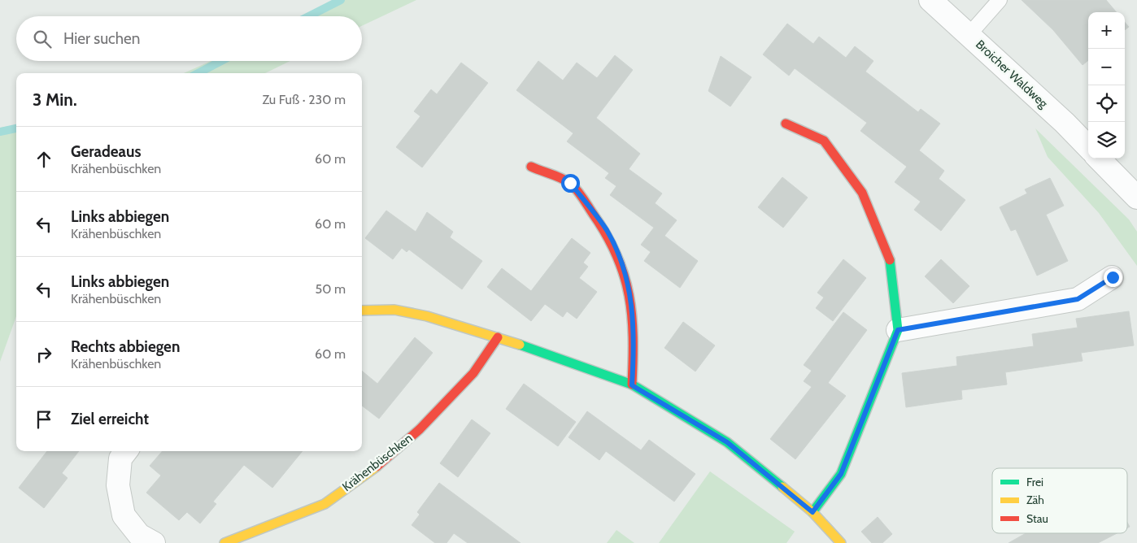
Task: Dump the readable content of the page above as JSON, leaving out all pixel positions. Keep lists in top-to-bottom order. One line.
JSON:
{"streets":{"street":["Broicher Waldweg","Krähenbüschken"]},"legend":["Frei","Zäh","Stau"],"page":{"map_buttons":["+","−"],"search":"Hier suchen","heading":["3 Min.","Zu Fuß · 230 m"],"list":[["Geradeaus","Krähenbüschken","60 m"],["Links abbiegen","Krähenbüschken","60 m"],["Links abbiegen","Krähenbüschken","50 m"],["Rechts abbiegen","Krähenbüschken","60 m"],"Ziel erreicht"]}}
